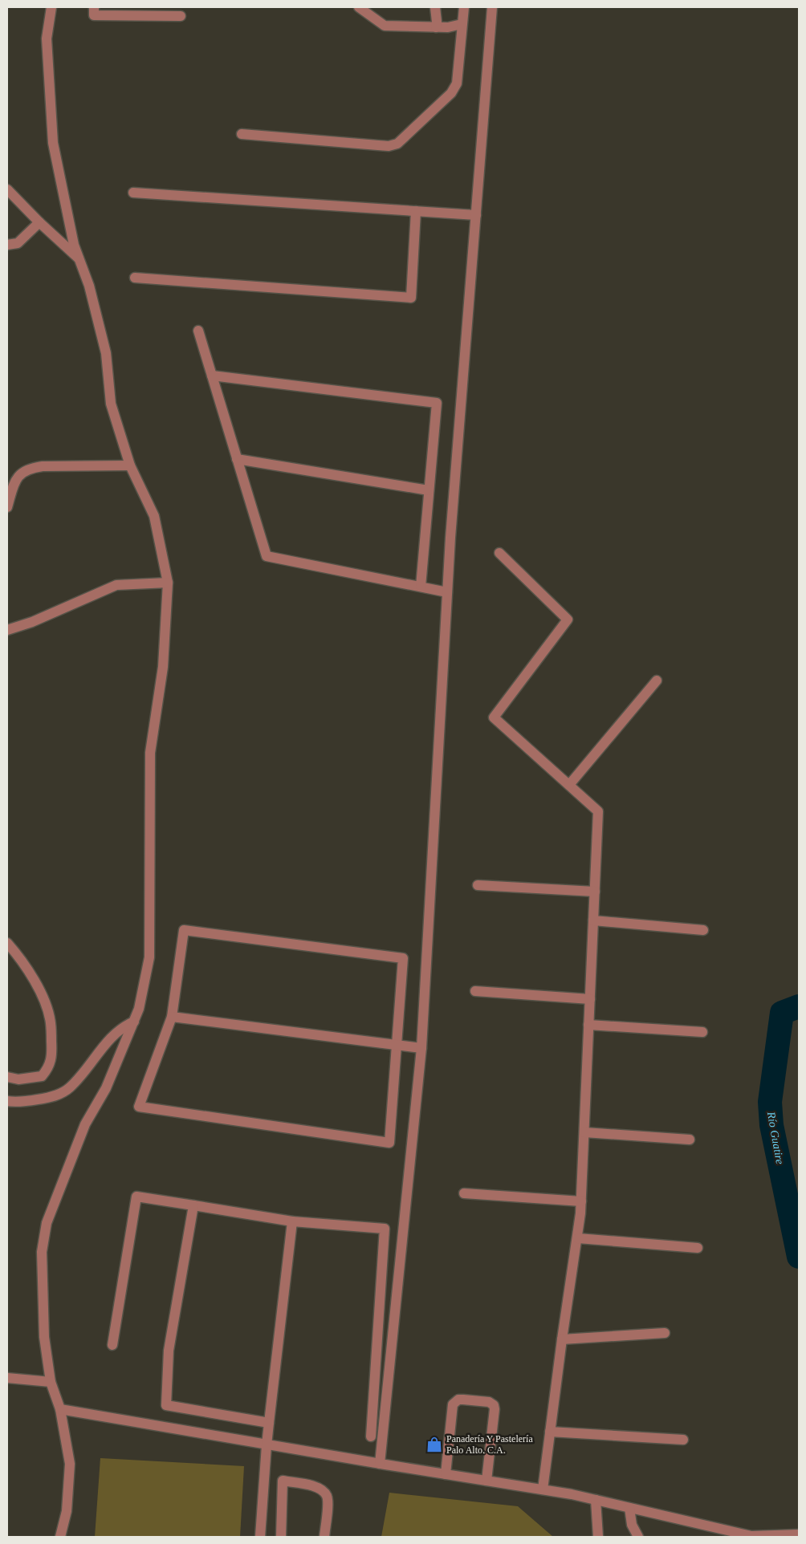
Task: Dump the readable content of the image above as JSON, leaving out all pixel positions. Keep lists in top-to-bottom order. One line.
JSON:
{"water":["Río Guatire"],"places":{"shop":["Panadería Y Pastelería Palo Alto. C.A."]}}
